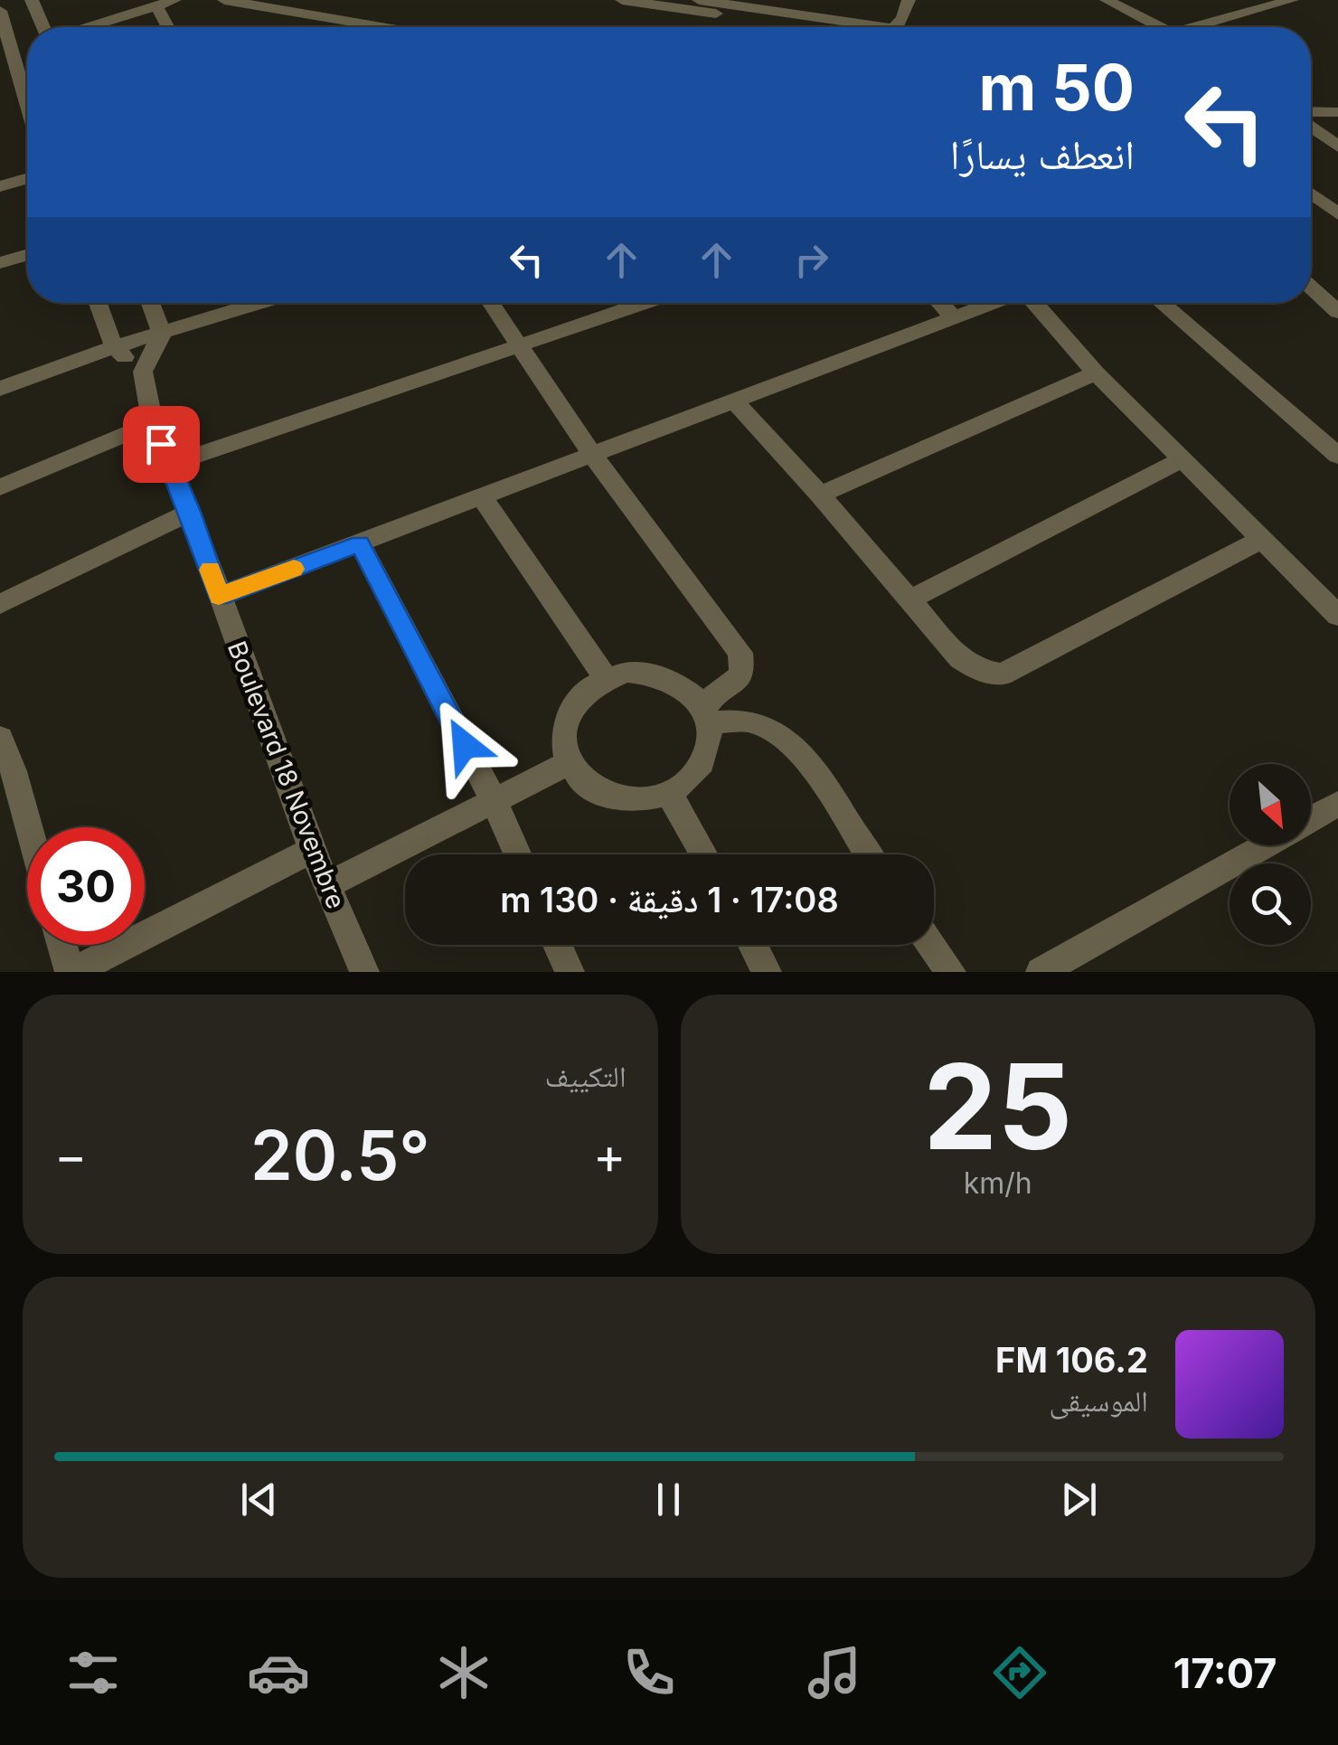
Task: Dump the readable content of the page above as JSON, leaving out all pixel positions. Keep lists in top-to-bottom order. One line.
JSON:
{"streets":{"street":["Boulevard 18 Novembre"]},"north":"bottom right","page":{"turn":["50 m","انعطف يسارًا"],"limit":"30","trip":"17:08 · 1 دقيقة · 130 m","tile":[["25","km/h"],"التكييف"],"heat":["−","20.5°","+"],"song":["106.2 FM","الموسيقى"],"tabs":"17:07"}}
